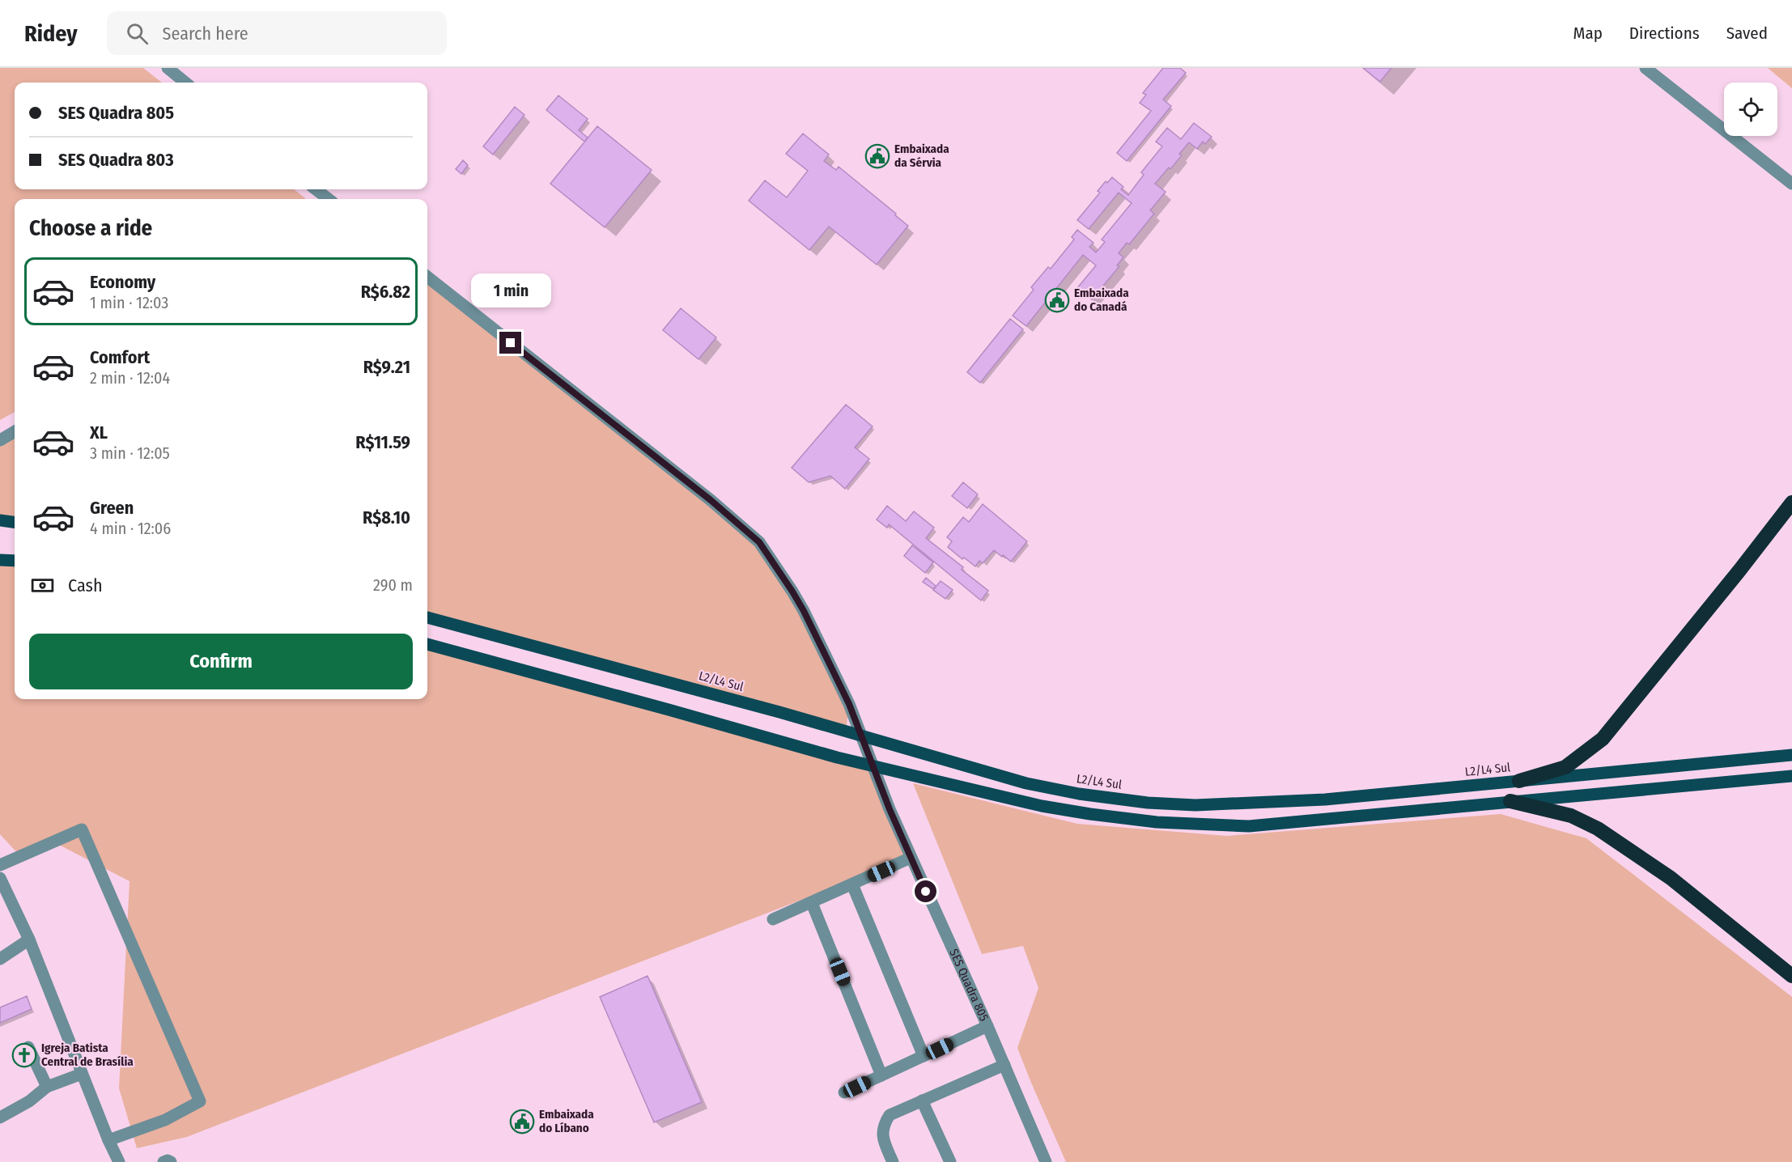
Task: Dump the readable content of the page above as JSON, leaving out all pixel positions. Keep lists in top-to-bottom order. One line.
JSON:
{"streets":{"main road":["L2/L4 Sul"],"street":["SES Quadra 805"]},"places":{"public building":["Embaixada da Sérvia","Embaixada do Canadá","Embaixada do Líbano"],"church":["Igreja Batista Central de Brasília"]},"page":{"header":"Ridey","search":"Search here","nav":["Map","Directions","Saved"],"banner":["SES Quadra 805","SES Quadra 803"],"heading":"Choose a ride","list":[{"name":"Economy","note":"1 min · 12:03","value":"R$6.82"},{"name":"Comfort","note":"2 min · 12:04","value":"R$9.21"},{"name":"XL","note":"3 min · 12:05","value":"R$11.59"},{"name":"Green","note":"4 min · 12:06","value":"R$8.10"}],"bubble":"1 min","pay":["Cash","290 m"],"buttons":"Confirm"}}
